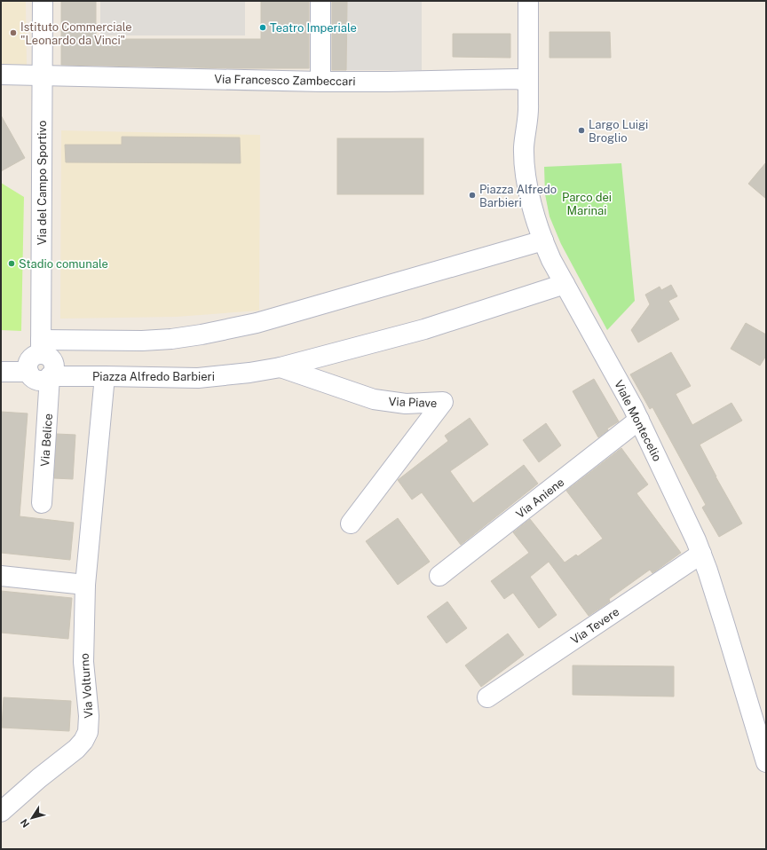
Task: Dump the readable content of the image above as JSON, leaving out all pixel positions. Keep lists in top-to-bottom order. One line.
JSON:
{"streets":{"street":["Via Francesco Zambeccari","Via del Campo Sportivo","Piazza Alfredo Barbieri","Via Piave","Viale Montecelio","Via Belice","Via Aniene","Via Tevere","Via Volturno"]},"crossings":[["Via Francesco Zambeccari","Via del Campo Sportivo"],["Via Francesco Zambeccari","Viale Montecelio"],["Via del Campo Sportivo","Via Belice"],["Piazza Alfredo Barbieri","Via Piave"],["Piazza Alfredo Barbieri","Viale Montecelio"],["Piazza Alfredo Barbieri","Via Belice"],["Piazza Alfredo Barbieri","Via Volturno"],["Viale Montecelio","Via Aniene"],["Viale Montecelio","Via Tevere"]],"parks":["Parco dei Marinai"],"places":["Teatro Imperiale","Istituto Commerciale \"Leonardo da Vinci\"","Largo Luigi Broglio","Piazza Alfredo Barbieri","Stadio comunale"],"north":"bottom left"}
